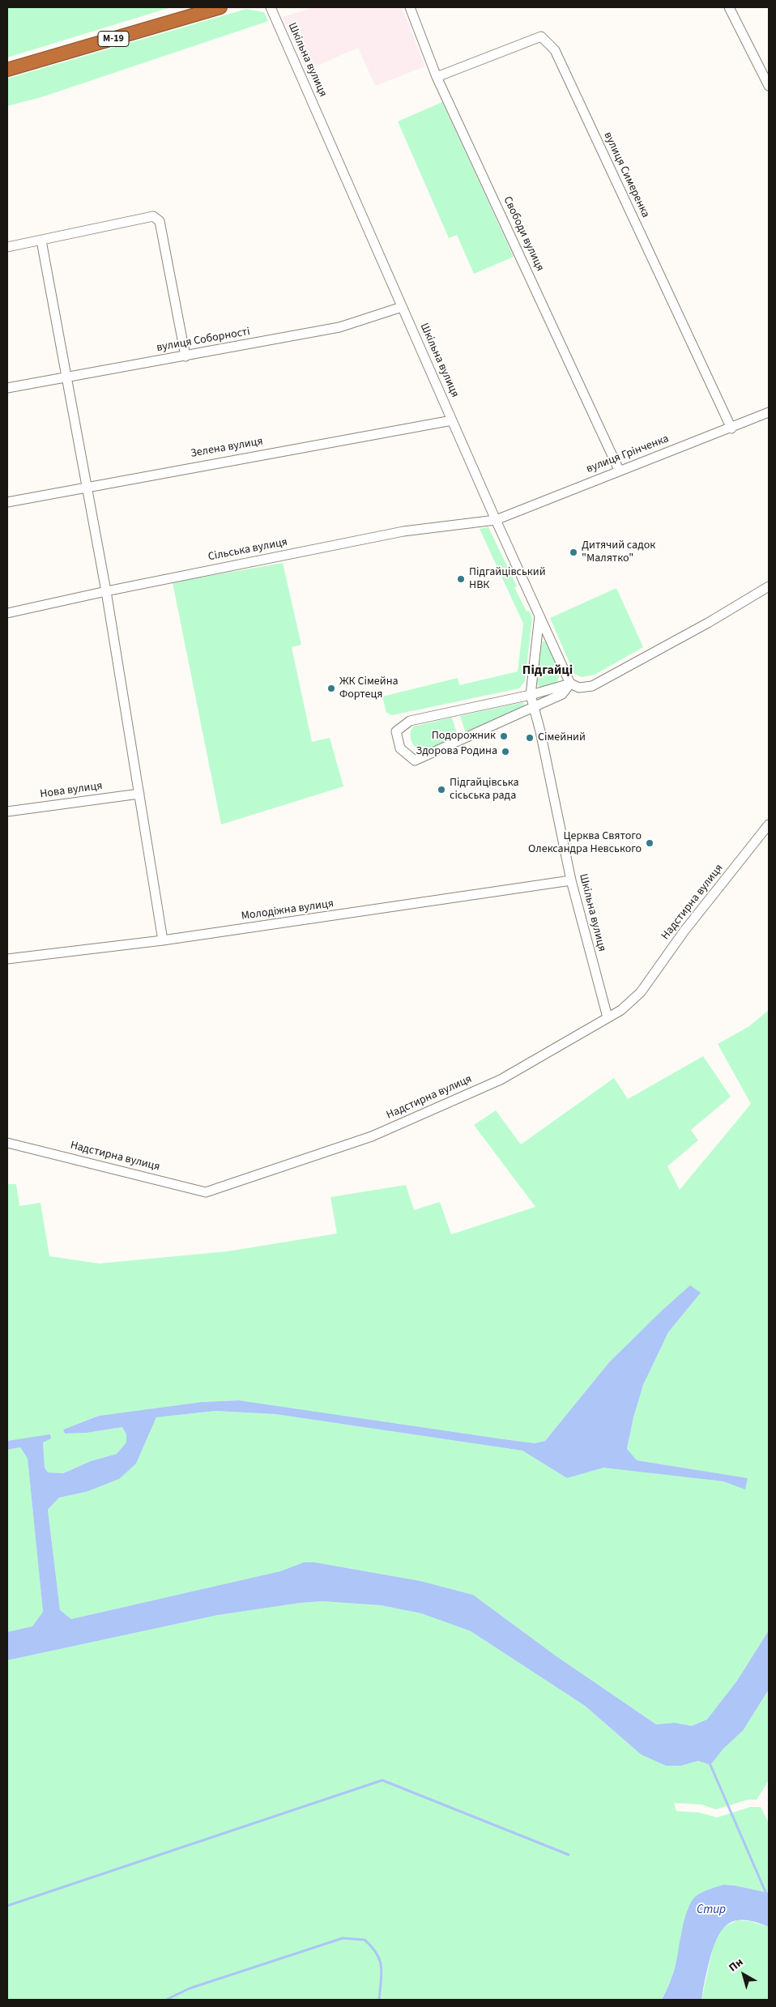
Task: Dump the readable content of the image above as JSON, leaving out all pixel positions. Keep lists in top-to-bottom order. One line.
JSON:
{"streets":{"highway":["М-19"],"street":["Шкільна вулиця","вулиця Симеренка","Свободи вулиця","вулиця Соборності","Зелена вулиця","вулиця Грінченка","Сільська вулиця","Нова вулиця","Надстирна вулиця","Молодіжна вулиця"]},"crossings":[["Шкільна вулиця","вулиця Соборності"],["Шкільна вулиця","Зелена вулиця"],["Шкільна вулиця","вулиця Грінченка"],["Шкільна вулиця","Сільська вулиця"],["Шкільна вулиця","Надстирна вулиця"],["Шкільна вулиця","Молодіжна вулиця"],["вулиця Симеренка","Свободи вулиця"],["вулиця Симеренка","вулиця Грінченка"],["Свободи вулиця","вулиця Грінченка"],["вулиця Грінченка","Сільська вулиця"]],"districts":["Підгайці"],"water":["Стир"],"places":["Дитячий садок \"Малятко\"","Підгайцівський НВК","ЖК Сімейна Фортеця","Подорожник","Сімейний","Здорова Родина","Підгайцівська сісьська рада","Церква Святого Олександра Невського"],"north":"top left"}
